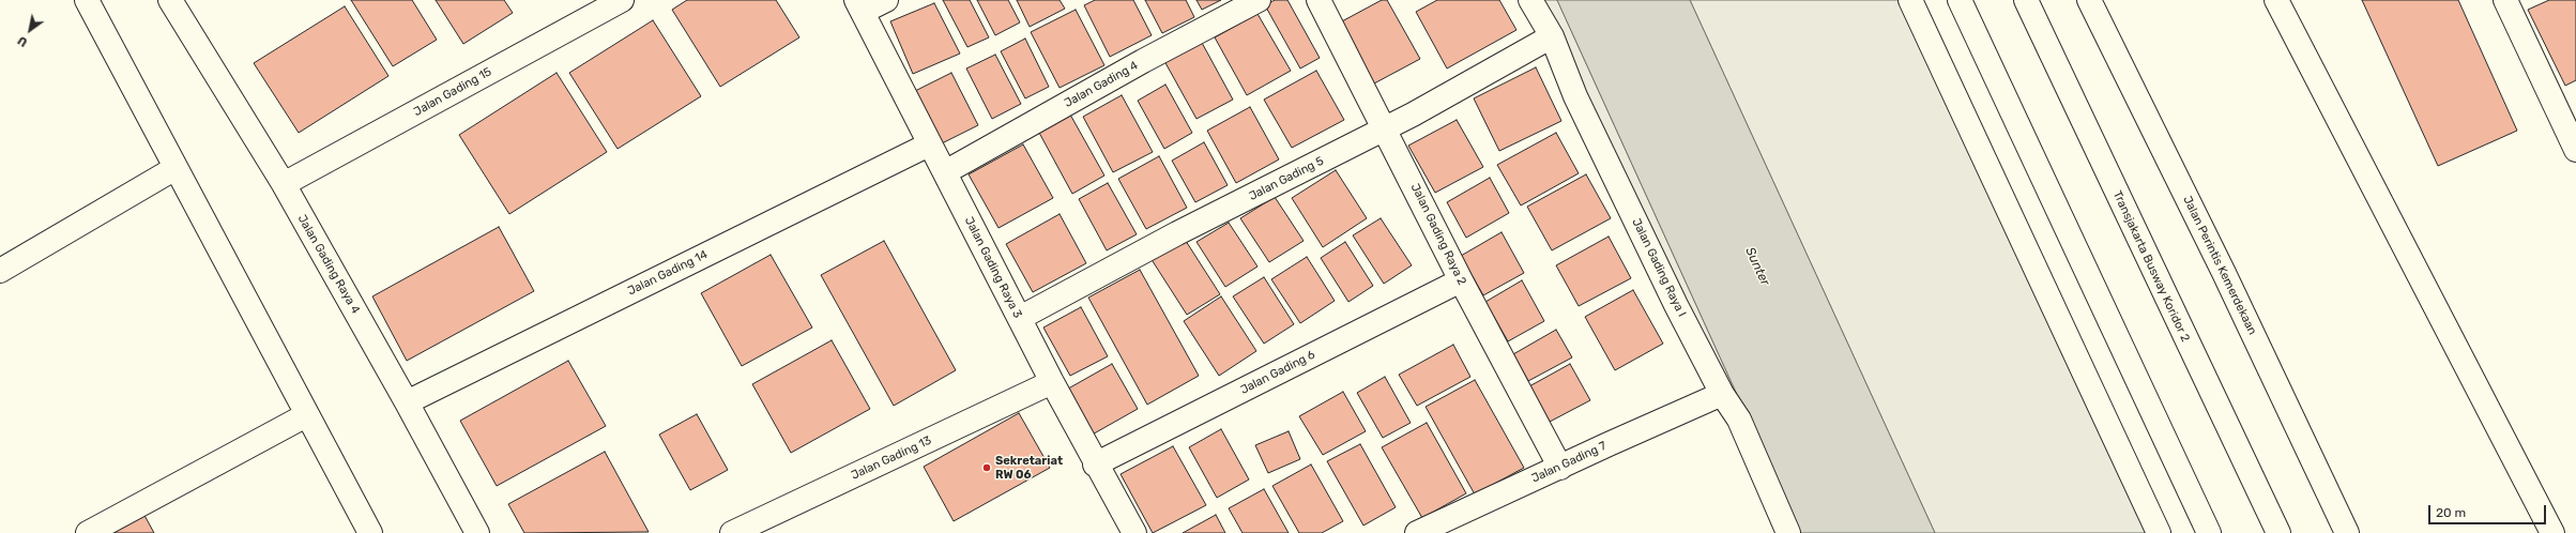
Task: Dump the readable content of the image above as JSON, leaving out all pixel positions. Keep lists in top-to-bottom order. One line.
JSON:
{"streets":{"main road":["Jalan Gading 4","Jalan Gading 15","Jalan Gading 5","Jalan Gading Raya 2","Jalan Gading Raya 4","Jalan Perintis Kemerdekaan","Transjakarta Busway Koridor 2","Jalan Gading Raya 3","Jalan Gading Raya I","Jalan Gading 14","Jalan Gading 6","Jalan Gading 13","Jalan Gading 7"]},"crossings":[["Jalan Gading 4","Jalan Gading Raya 3"],["Jalan Gading 15","Jalan Gading Raya 4"],["Jalan Gading 5","Jalan Gading Raya 2"],["Jalan Gading 5","Jalan Gading Raya 3"],["Jalan Gading 5","Jalan Gading Raya I"],["Jalan Gading Raya 2","Jalan Gading 6"],["Jalan Gading Raya 2","Jalan Gading 7"],["Jalan Gading Raya 4","Jalan Gading 14"],["Jalan Gading Raya 3","Jalan Gading 14"],["Jalan Gading Raya 3","Jalan Gading 6"],["Jalan Gading Raya 3","Jalan Gading 13"],["Jalan Gading Raya I","Jalan Gading 7"]],"water":["Sunter"],"places":["Sekretariat RW 06"],"scale_bar":"20 m","north":"bottom left"}
